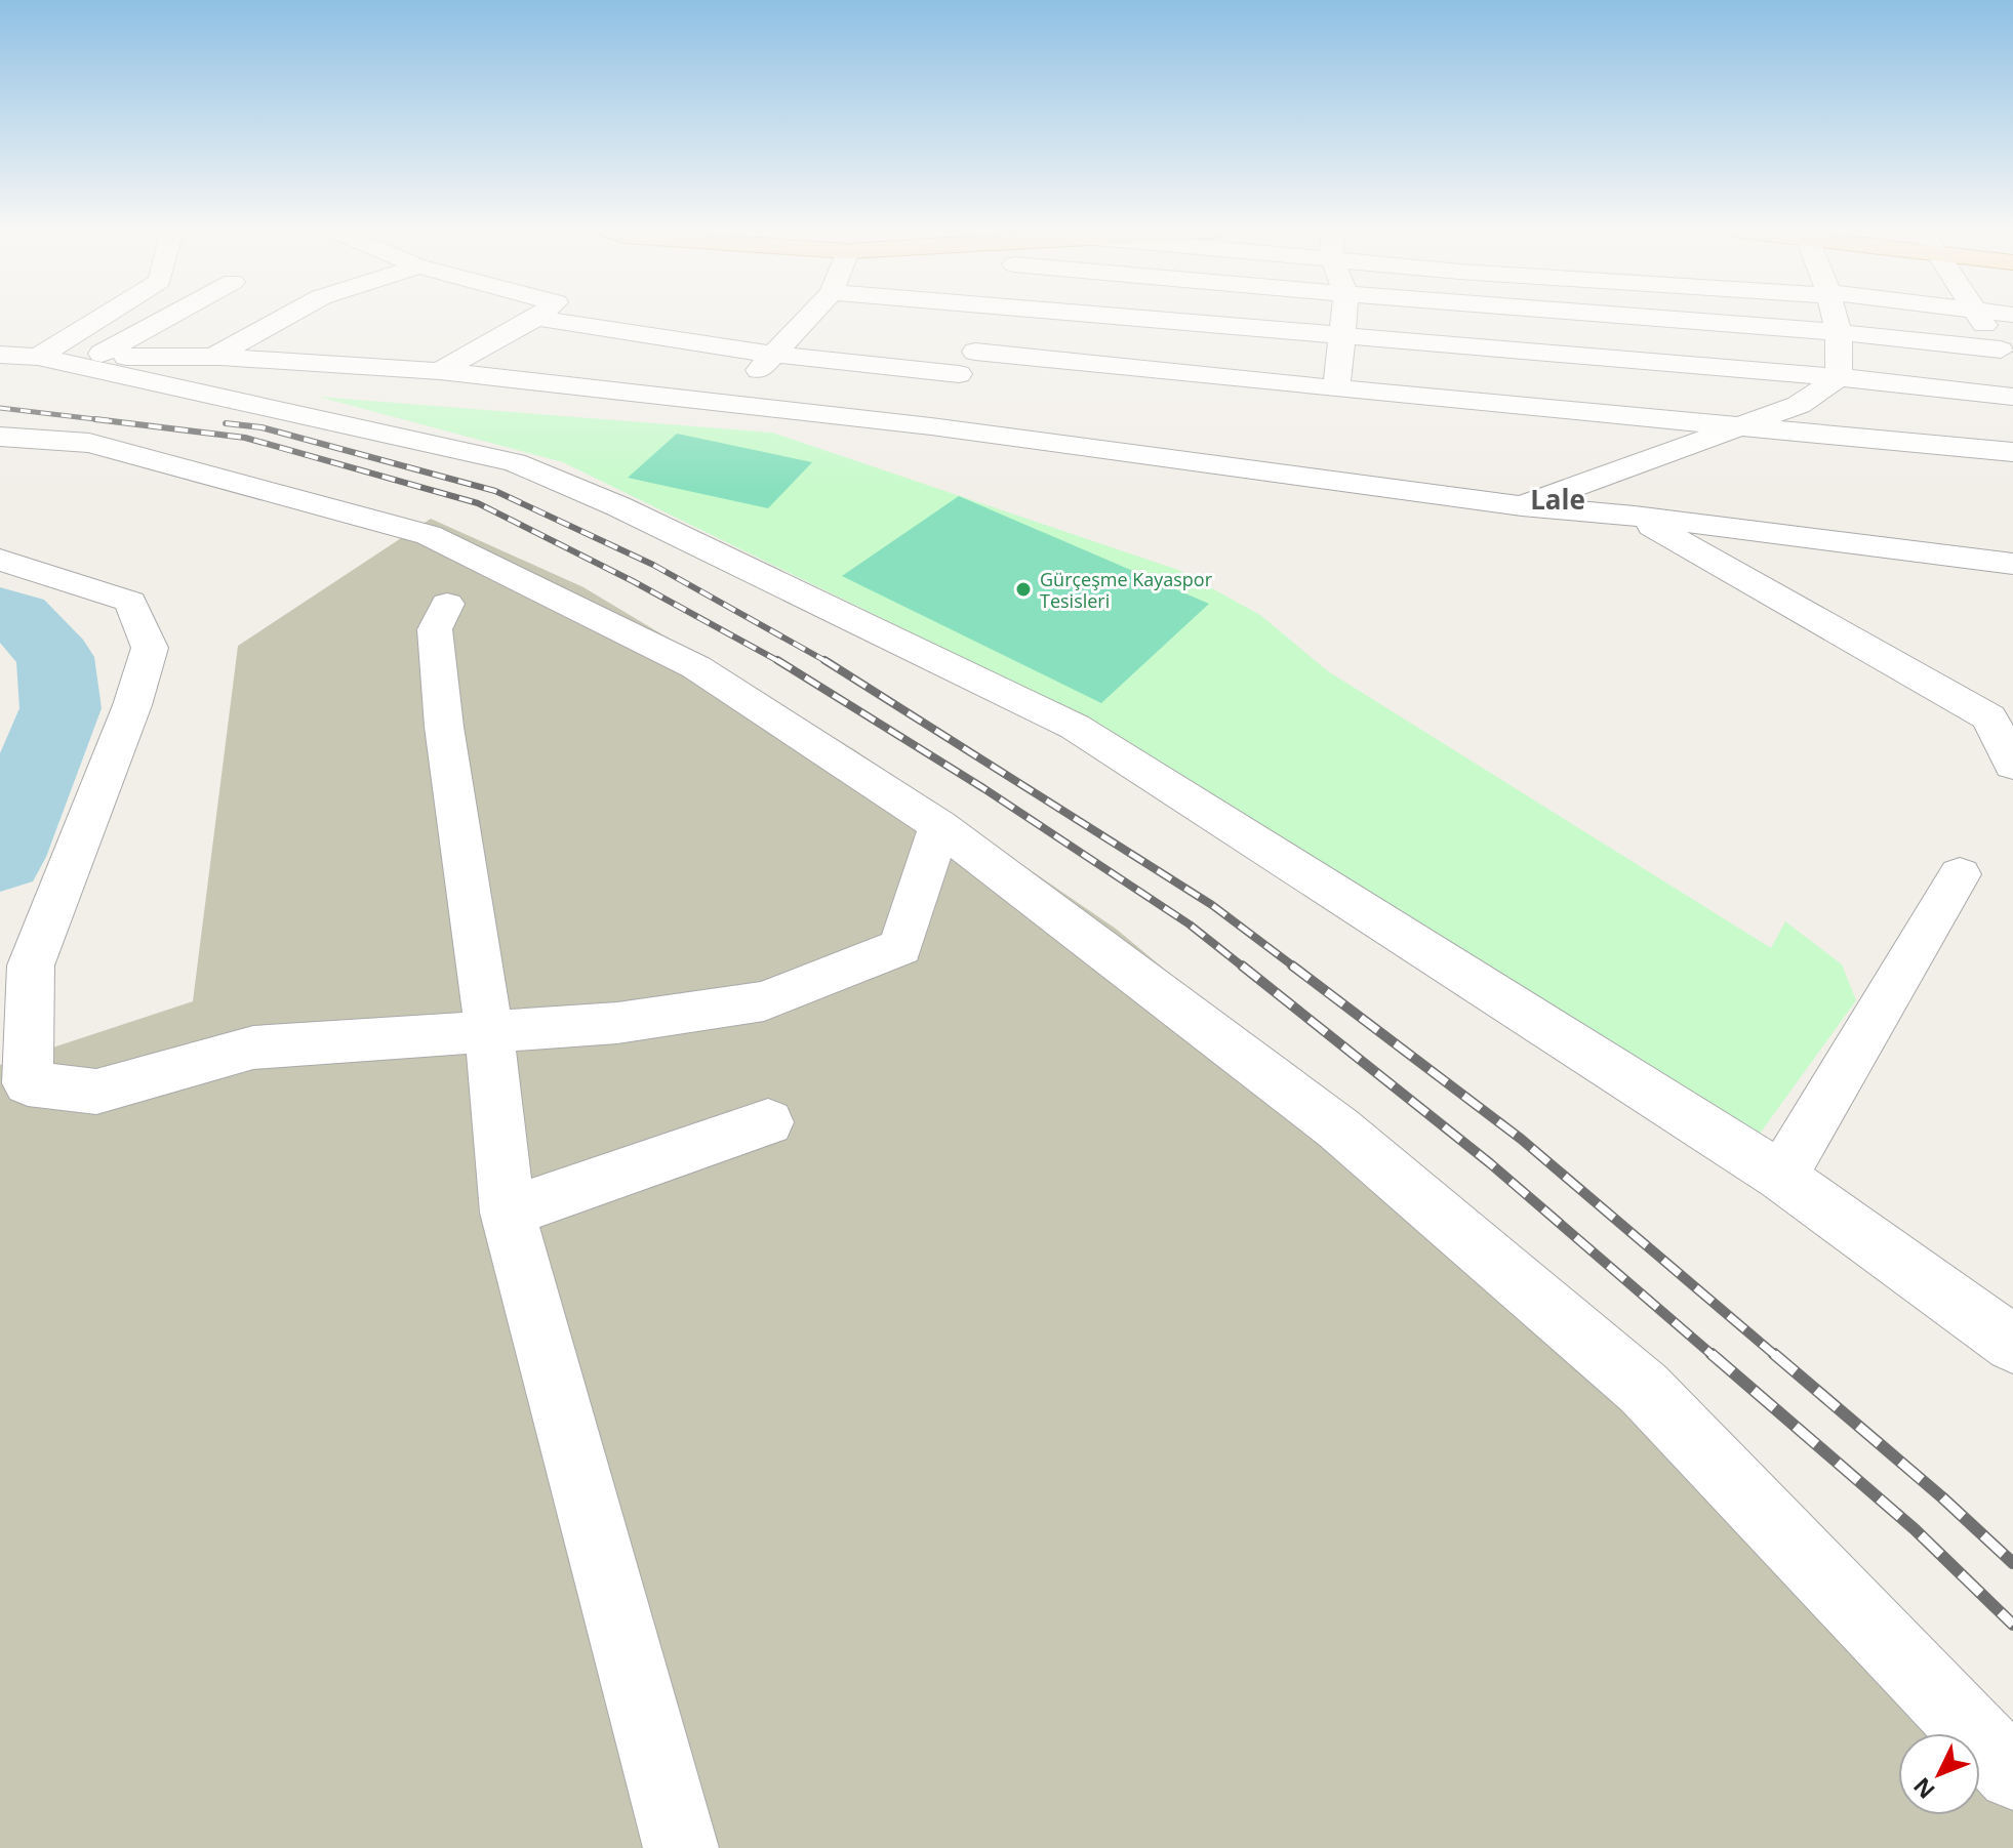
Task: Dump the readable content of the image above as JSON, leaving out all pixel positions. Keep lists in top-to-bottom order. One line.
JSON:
{"districts":["Lale"],"places":["Gürçeşme Kayaspor Tesisleri"],"north":"bottom left"}
